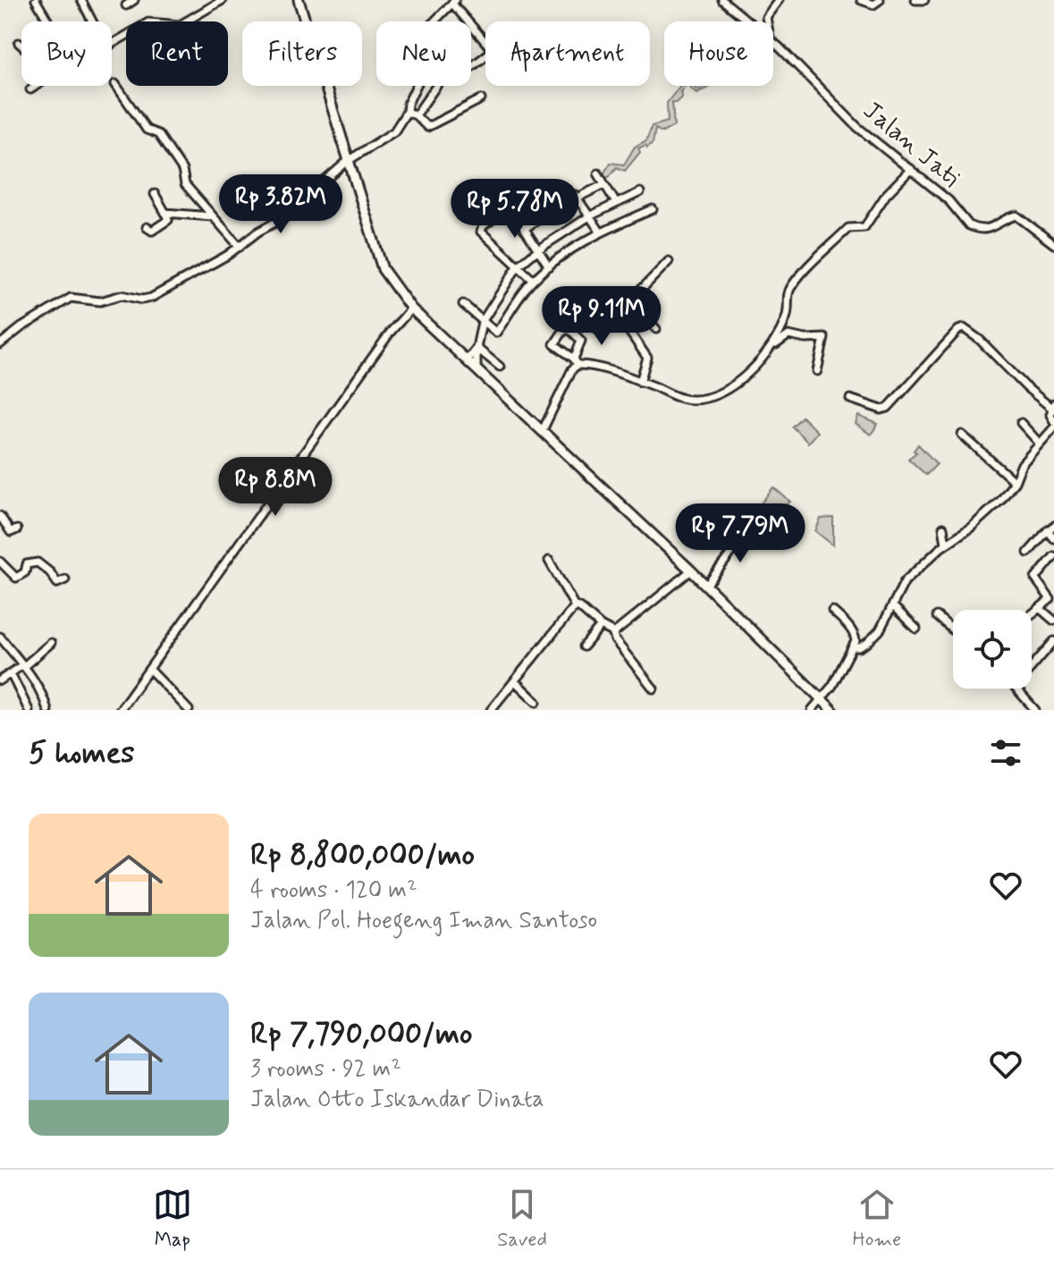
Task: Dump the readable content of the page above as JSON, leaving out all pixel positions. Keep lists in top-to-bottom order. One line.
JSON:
{"streets":{"street":["Jalan Jati"]},"page":{"chip":["Buy","Rent","Filters","New","Apartment","House"],"price":["Rp 3.82M","Rp 5.78M","Rp 9.11M","Rp 8.8M","Rp 7.79M"],"heading":"5 homes","list":[{"name":"Rp 8,800,000/mo","note":"4 rooms · 120 m² · Jalan Pol. Hoegeng Iman Santoso"},{"name":"Rp 7,790,000/mo","note":"3 rooms · 92 m² · Jalan Otto Iskandar Dinata"}],"tabs":["Map","Saved","Home"]}}
